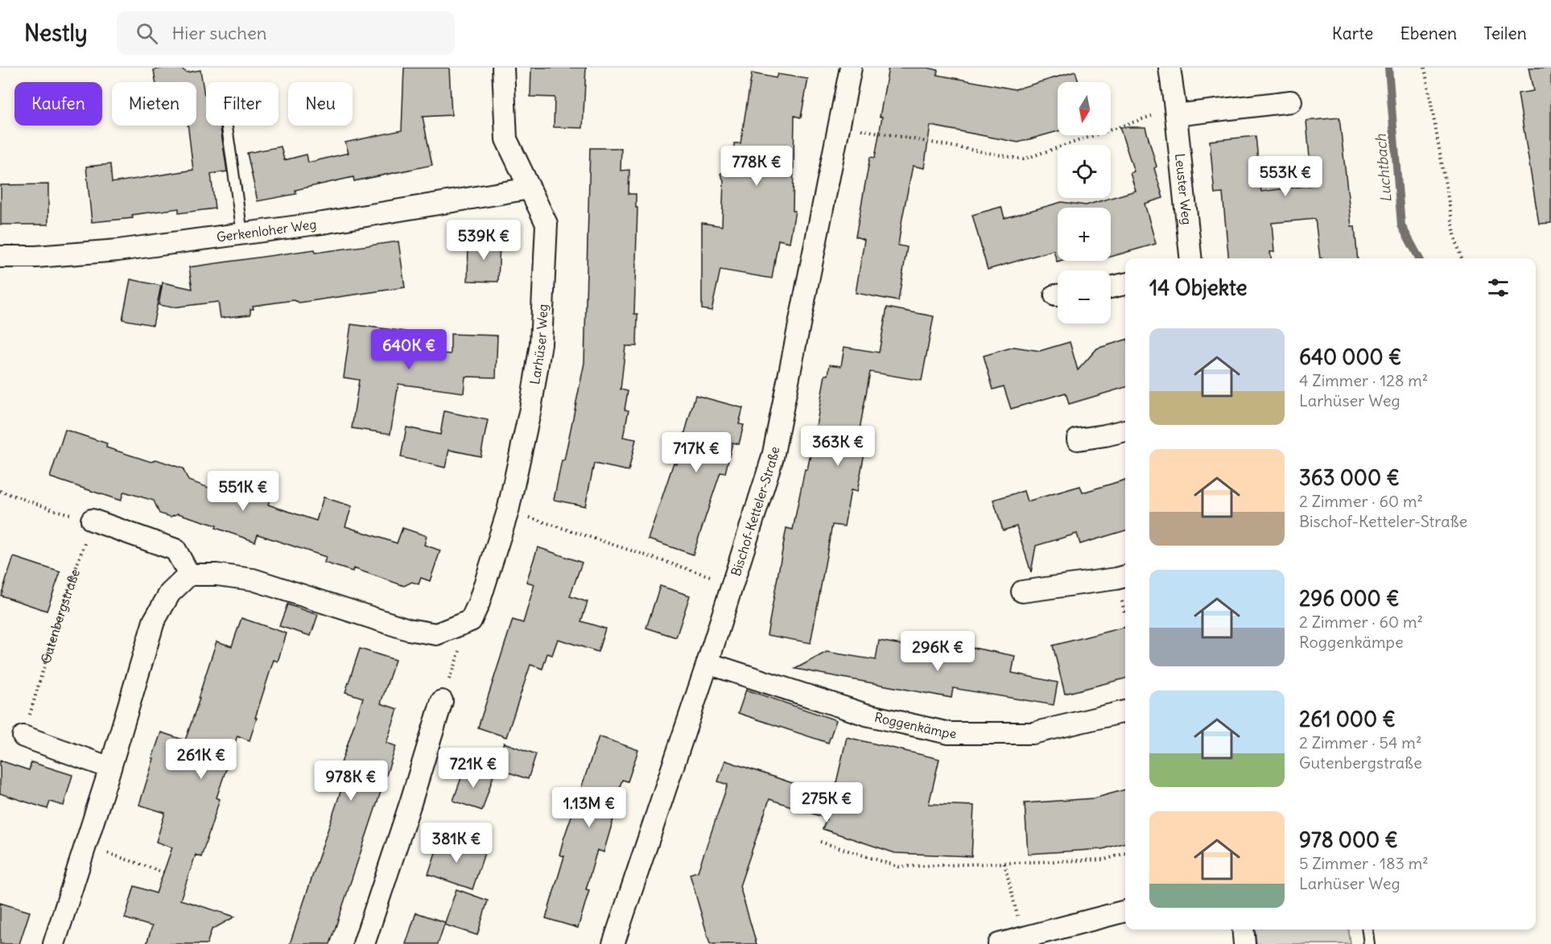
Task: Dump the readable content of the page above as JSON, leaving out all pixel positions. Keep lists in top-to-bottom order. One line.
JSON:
{"streets":{"street":["Leuster Weg","Gerkenloher Weg","Larhüser Weg","Bischof-Ketteler-Straße","Roggenkämpe"],"path":["Gutenbergstraße"]},"crossings":[["Gerkenloher Weg","Larhüser Weg"],["Bischof-Ketteler-Straße","Roggenkämpe"]],"water":["Luchtbach"],"north":"bottom","page":{"header":"Nestly","search":"Hier suchen","nav":["Karte","Ebenen","Teilen"],"map_buttons":["+","−"],"chip":["Kaufen","Mieten","Filter","Neu"],"price":["778K €","553K €","539K €","640K €","363K €","717K €","551K €","296K €","261K €","721K €","978K €","275K €","1.13M €","381K €"],"heading":"14 Objekte","list":[{"name":"640 000 €","note":"4 Zimmer · 128 m² · Larhüser Weg"},{"name":"363 000 €","note":"2 Zimmer · 60 m² · Bischof-Ketteler-Straße"},{"name":"296 000 €","note":"2 Zimmer · 60 m² · Roggenkämpe"},{"name":"261 000 €","note":"2 Zimmer · 54 m² · Gutenbergstraße"},{"name":"978 000 €","note":"5 Zimmer · 183 m² · Larhüser Weg"}]}}
